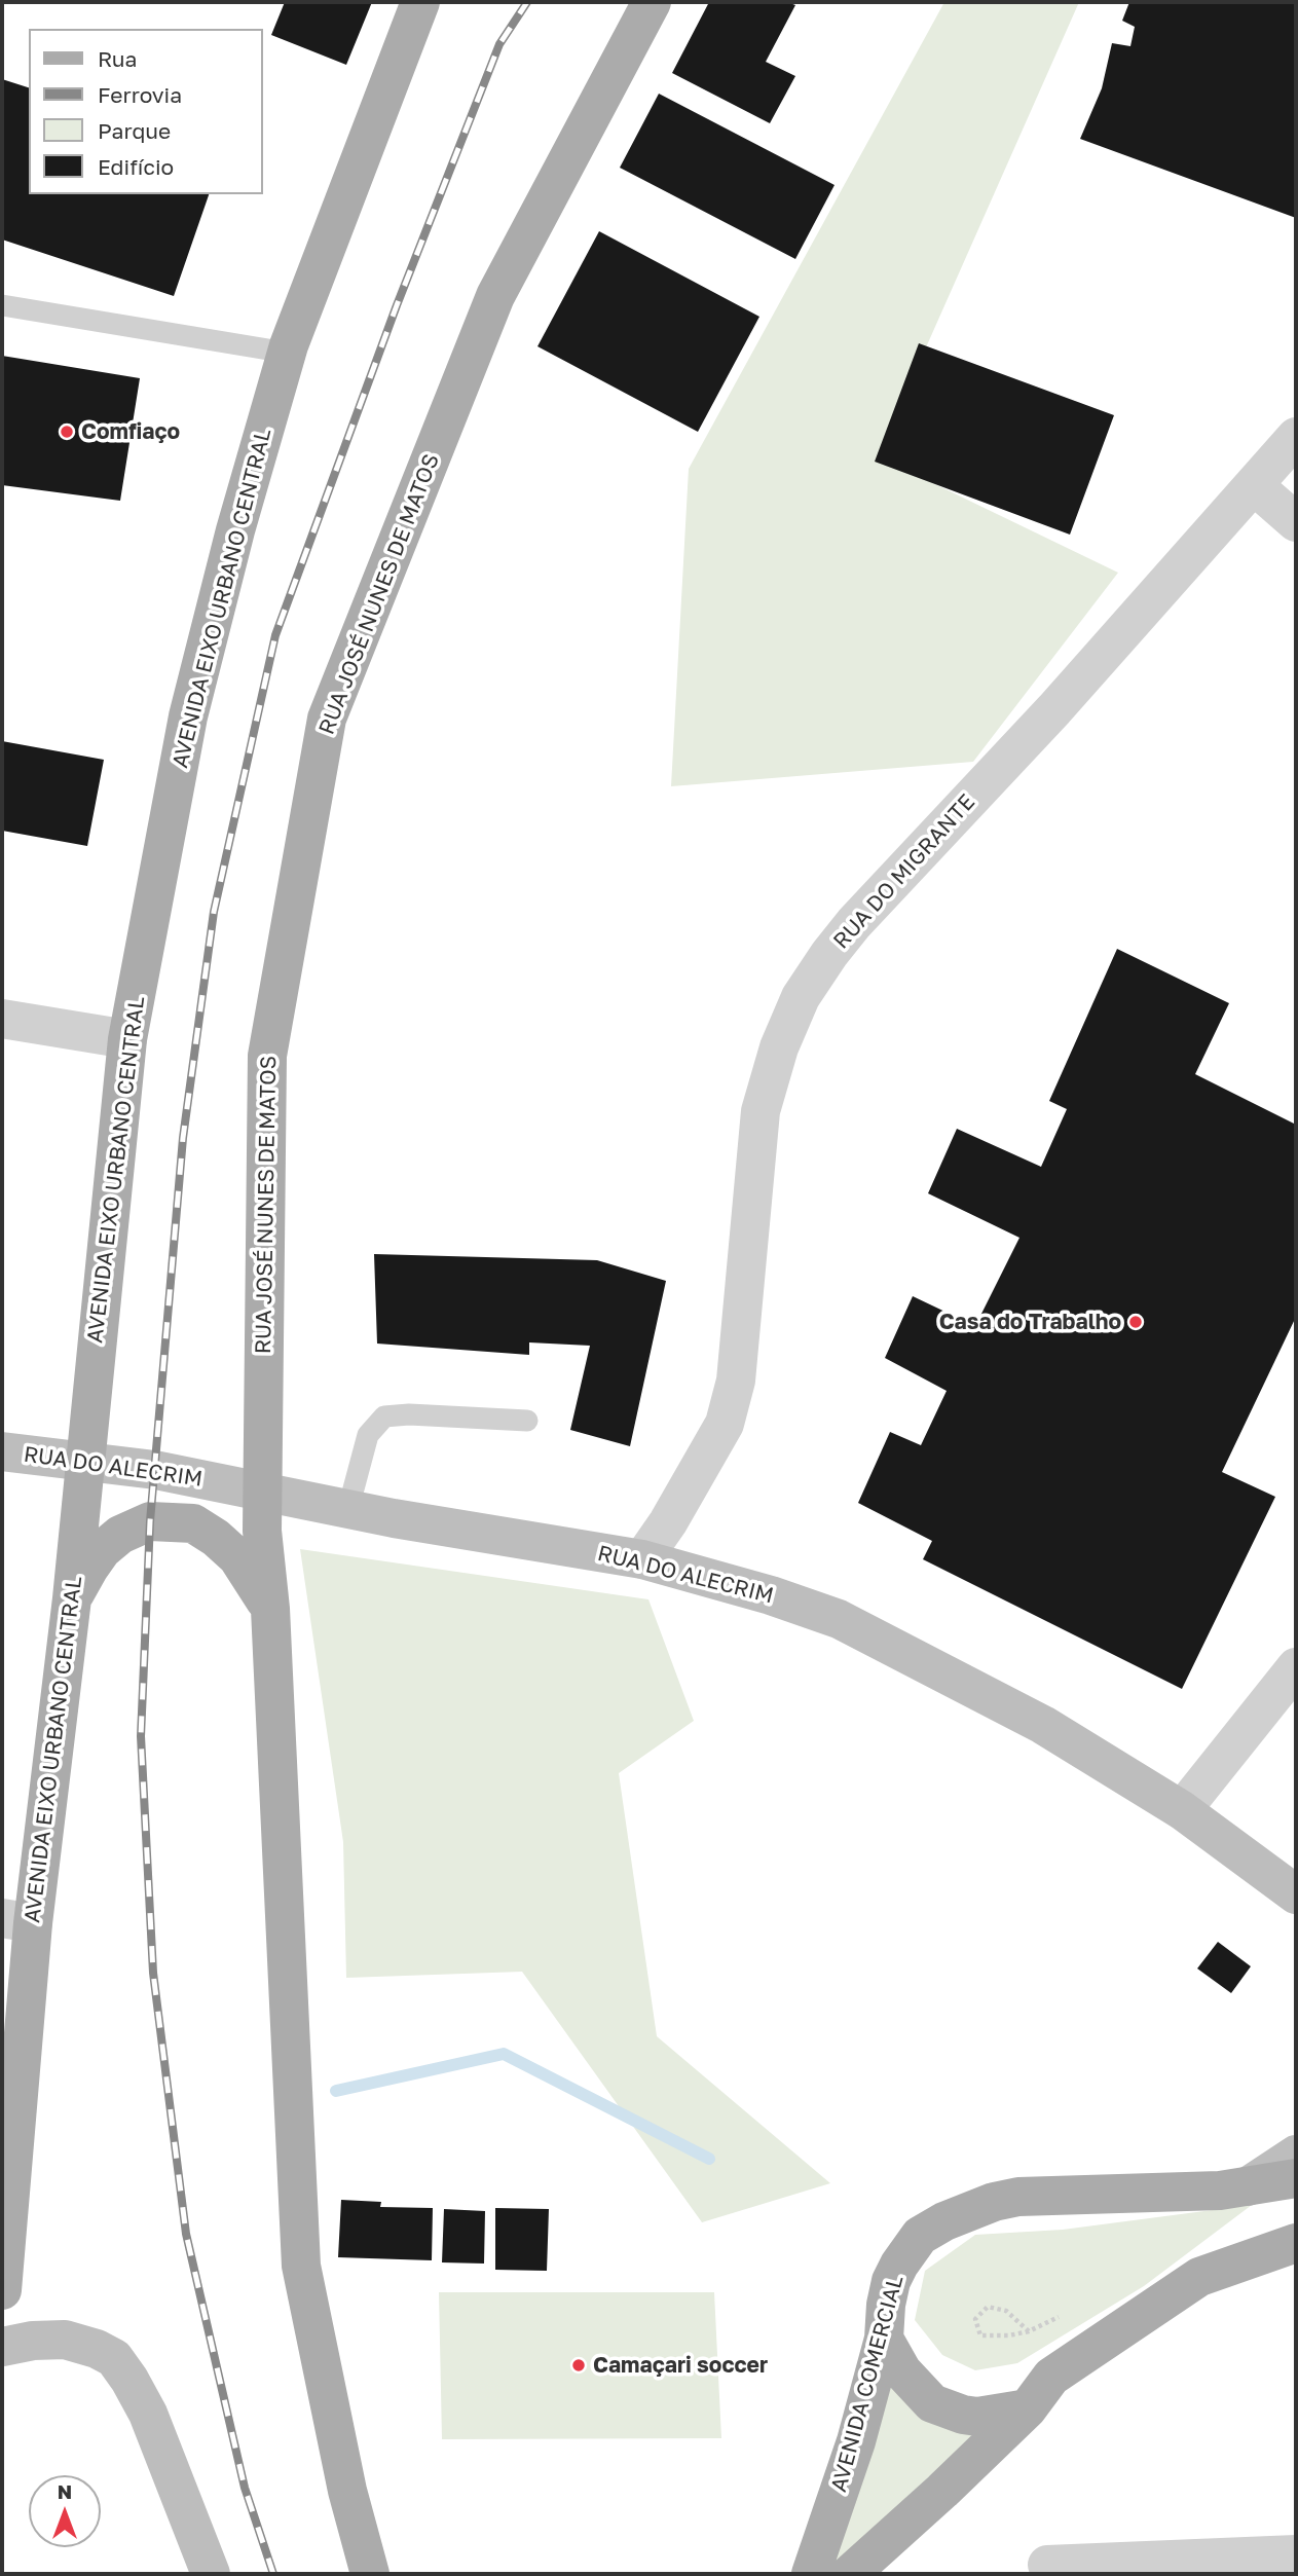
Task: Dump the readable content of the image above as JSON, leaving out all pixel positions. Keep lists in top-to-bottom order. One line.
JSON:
{"streets":{"main road":["RUA JOSÉ NUNES DE MATOS","AVENIDA EIXO URBANO CENTRAL","RUA DO ALECRIM","AVENIDA COMERCIAL"],"street":["RUA DO MIGRANTE"]},"crossings":[["RUA JOSÉ NUNES DE MATOS","RUA DO ALECRIM"],["AVENIDA EIXO URBANO CENTRAL","RUA DO ALECRIM"],["RUA DO MIGRANTE","RUA DO ALECRIM"]],"places":["Comfiaço","Casa do Trabalho","Camaçari soccer"],"legend":["Rua","Ferrovia","Parque","Edifício"],"north":"top"}
